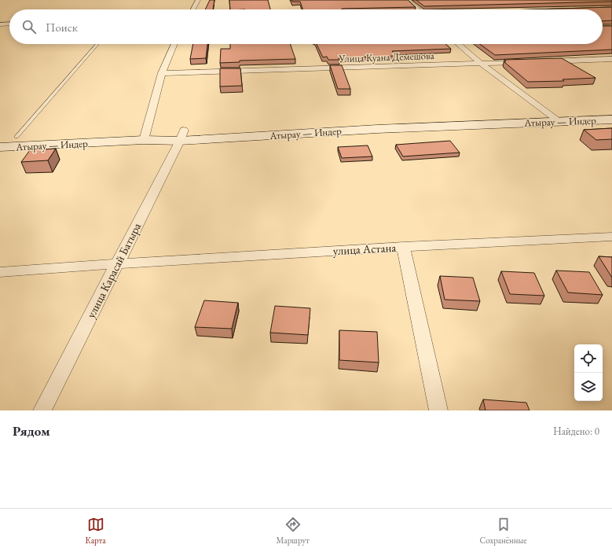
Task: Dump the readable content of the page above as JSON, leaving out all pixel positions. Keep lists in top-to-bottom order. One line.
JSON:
{"streets":{"main road":["Атырау — Индер"],"street":["Улица Куана Демешова","улица Астана","улица Карасай Батыра"]},"crossings":[["Атырау — Индер","улица Карасай Батыра"],["улица Астана","улица Карасай Батыра"]],"page":{"search":"Поиск","heading":["Рядом","Найдено: 0"],"nav":["Карта","Маршрут","Сохранённые"]}}
